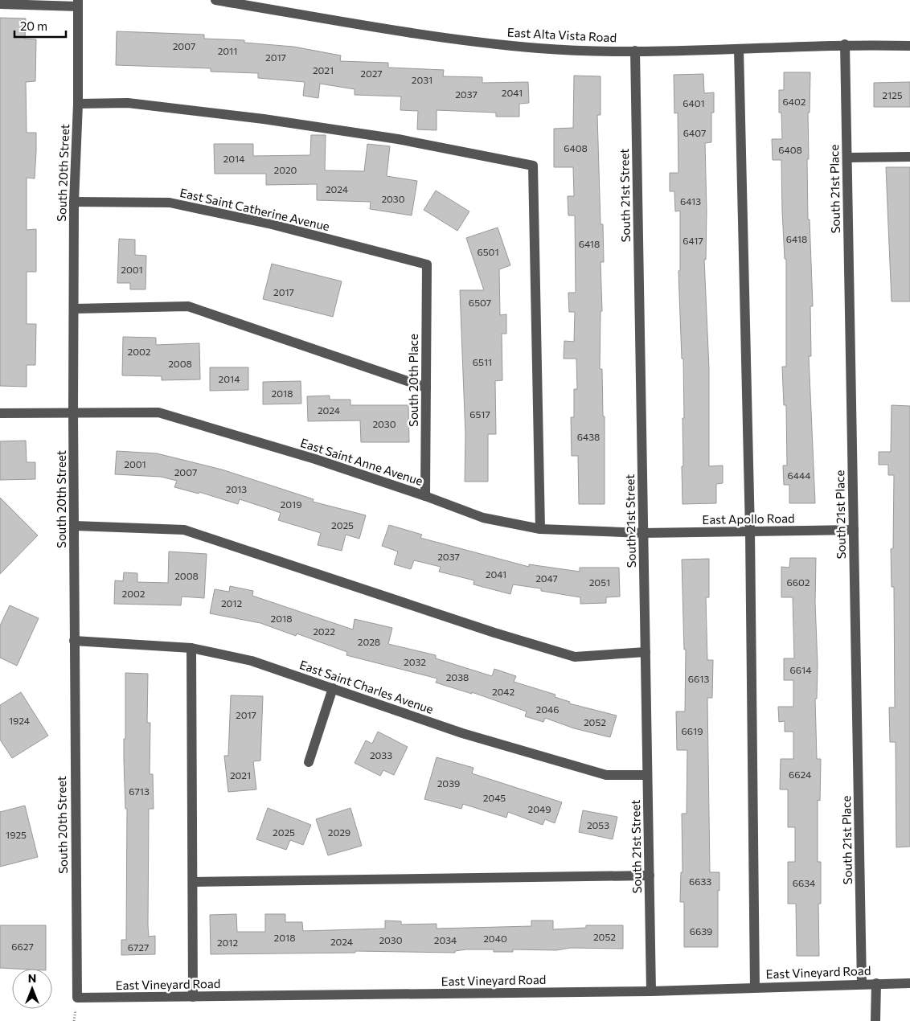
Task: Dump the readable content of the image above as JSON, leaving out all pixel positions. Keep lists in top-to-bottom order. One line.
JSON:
{"streets":{"street":["East Alta Vista Road","South 20th Street","South 21st Place","South 21st Street","East Saint Catherine Avenue","South 20th Place","East Saint Anne Avenue","East Apollo Road","East Saint Charles Avenue","East Vineyard Road"]},"crossings":[["East Alta Vista Road","South 21st Place"],["East Alta Vista Road","South 21st Street"],["South 20th Street","East Saint Catherine Avenue"],["South 20th Street","East Saint Anne Avenue"],["South 20th Street","East Saint Charles Avenue"],["South 20th Street","East Vineyard Road"],["South 21st Place","East Apollo Road"],["South 21st Place","East Vineyard Road"],["South 21st Street","East Saint Anne Avenue"],["South 21st Street","East Apollo Road"],["South 21st Street","East Saint Charles Avenue"],["South 21st Street","East Vineyard Road"],["East Saint Catherine Avenue","South 20th Place"],["South 20th Place","East Saint Anne Avenue"],["East Saint Anne Avenue","East Apollo Road"]],"house_numbers":["2007","2011","2017","2021","2027","2031","2041","2037","2125","6402","6401","6407","6408","6408","2014","2020","2024","2030","6413","6418","6417","6418","6501","2001","2017","6507","2002","6511","2008","2014","2018","2024","6517","2030","6438","2001","2007","6444","2013","2019","2025","2037","2041","2008","2047","2051","6602","2002","2012","2018","2022","2028","2032","6614","2038","6613","2042","2046","2017","1924","2052","6619","2033","6624","2021","2039","6713","2045","2049","2053","2025","2029","1925","6633","6634","6639","2052","2018","2040","2030","2034","2024","2012","6627","6727"],"scale_bar":"20 m","north":"top"}
